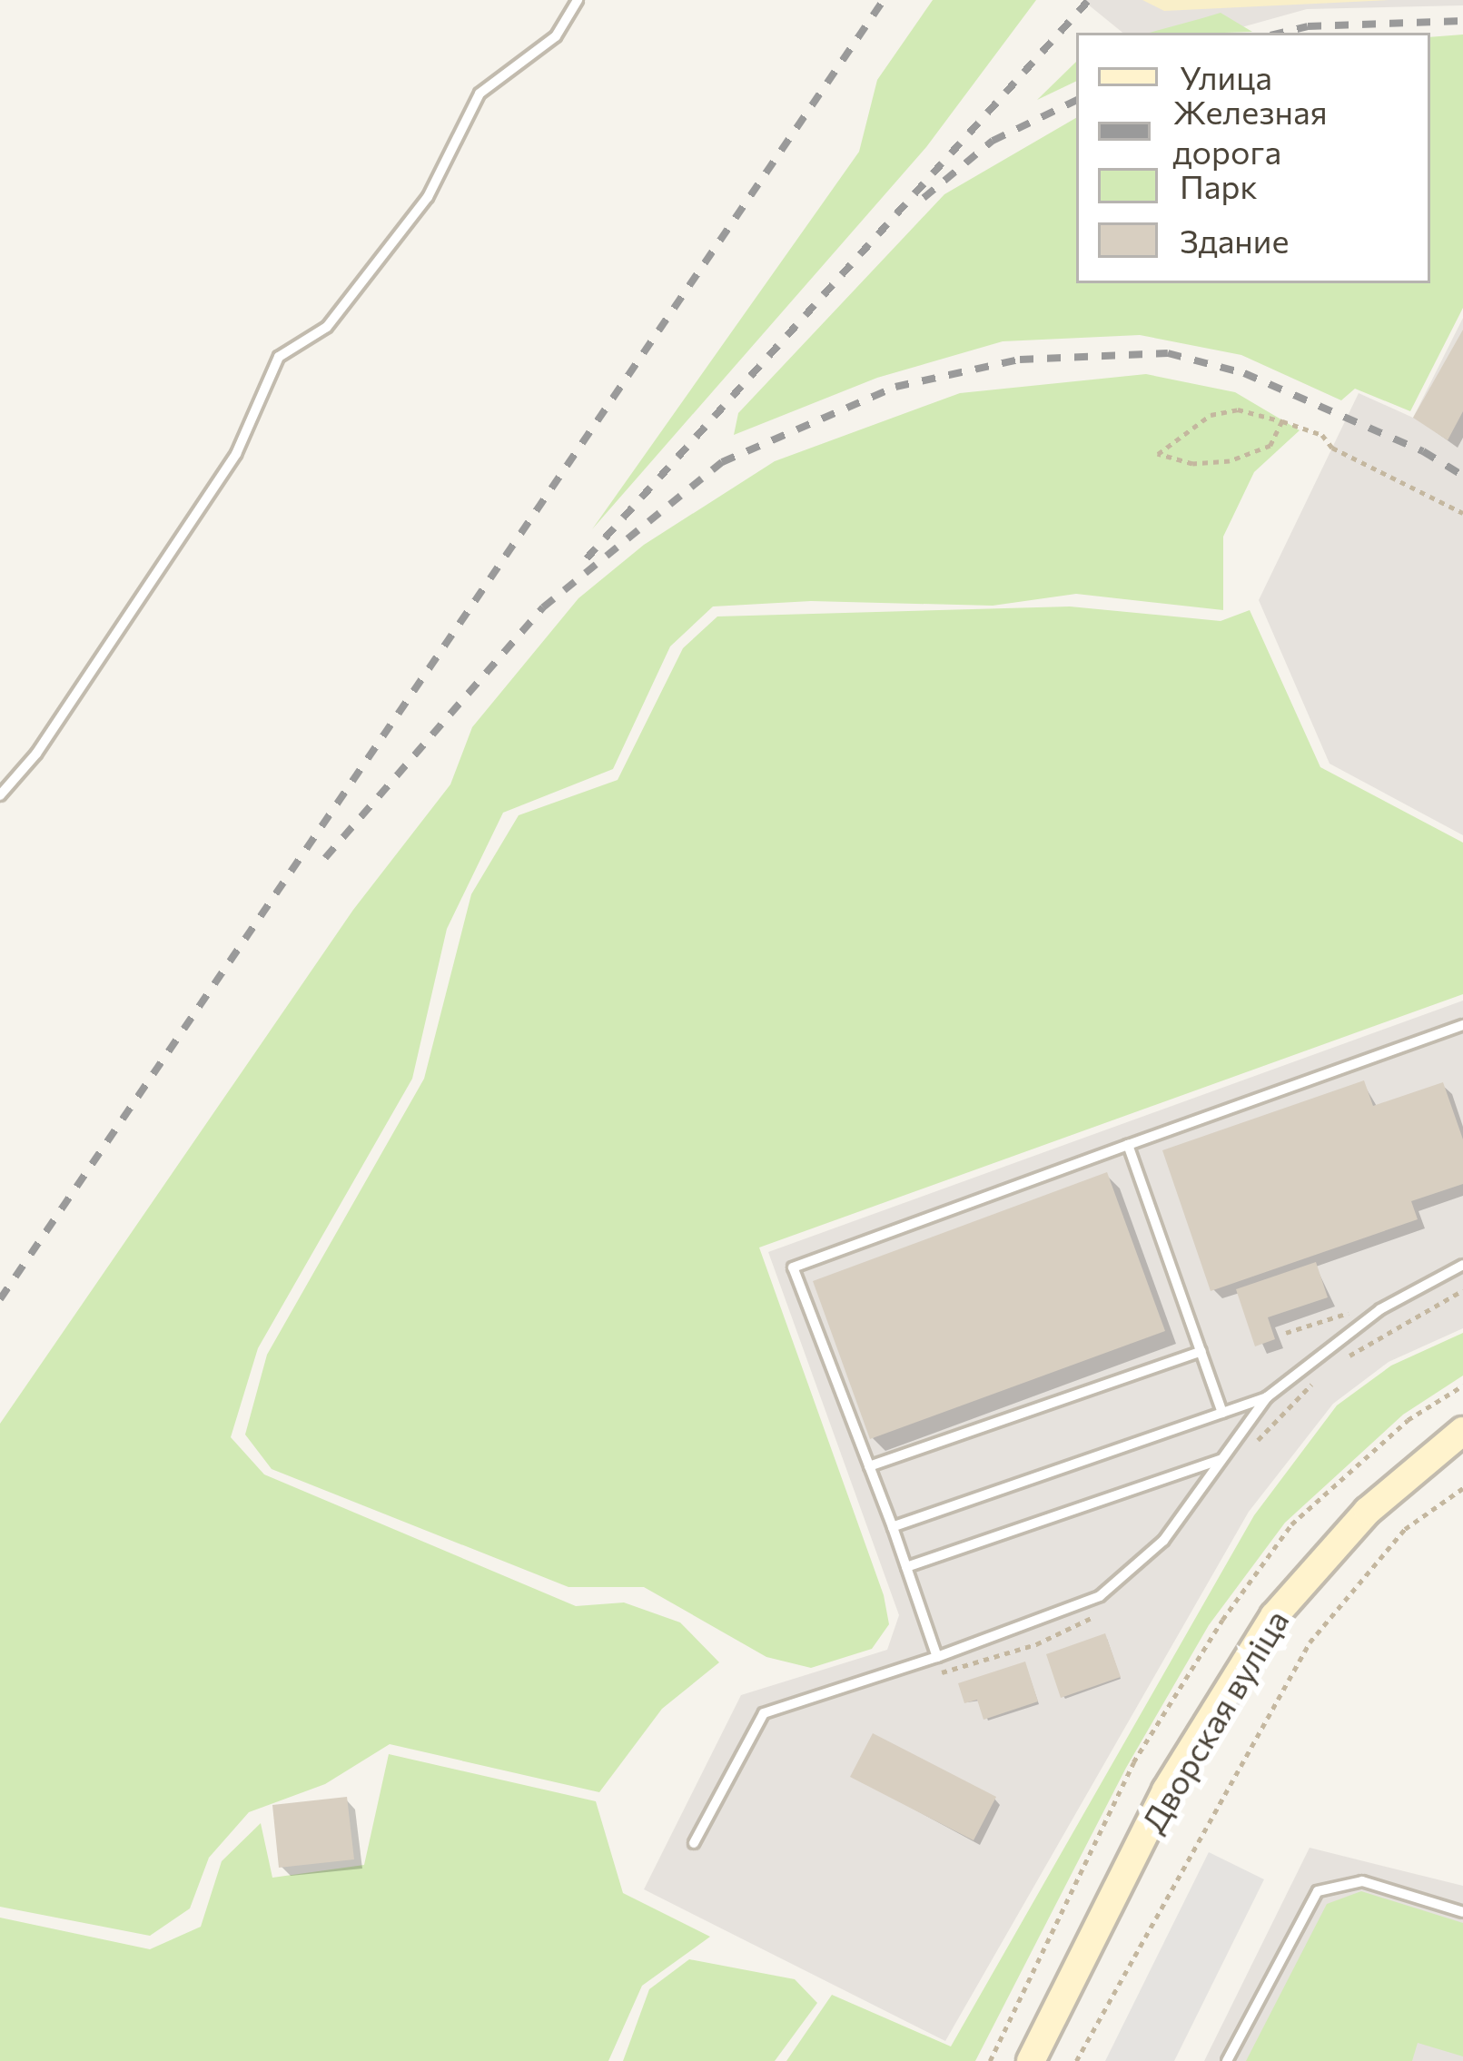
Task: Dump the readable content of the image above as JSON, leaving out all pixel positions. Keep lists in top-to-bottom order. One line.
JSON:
{"streets":{"street":["Дворская вуліца"]},"legend":["Улица","Железная дорога","Парк","Здание"]}
